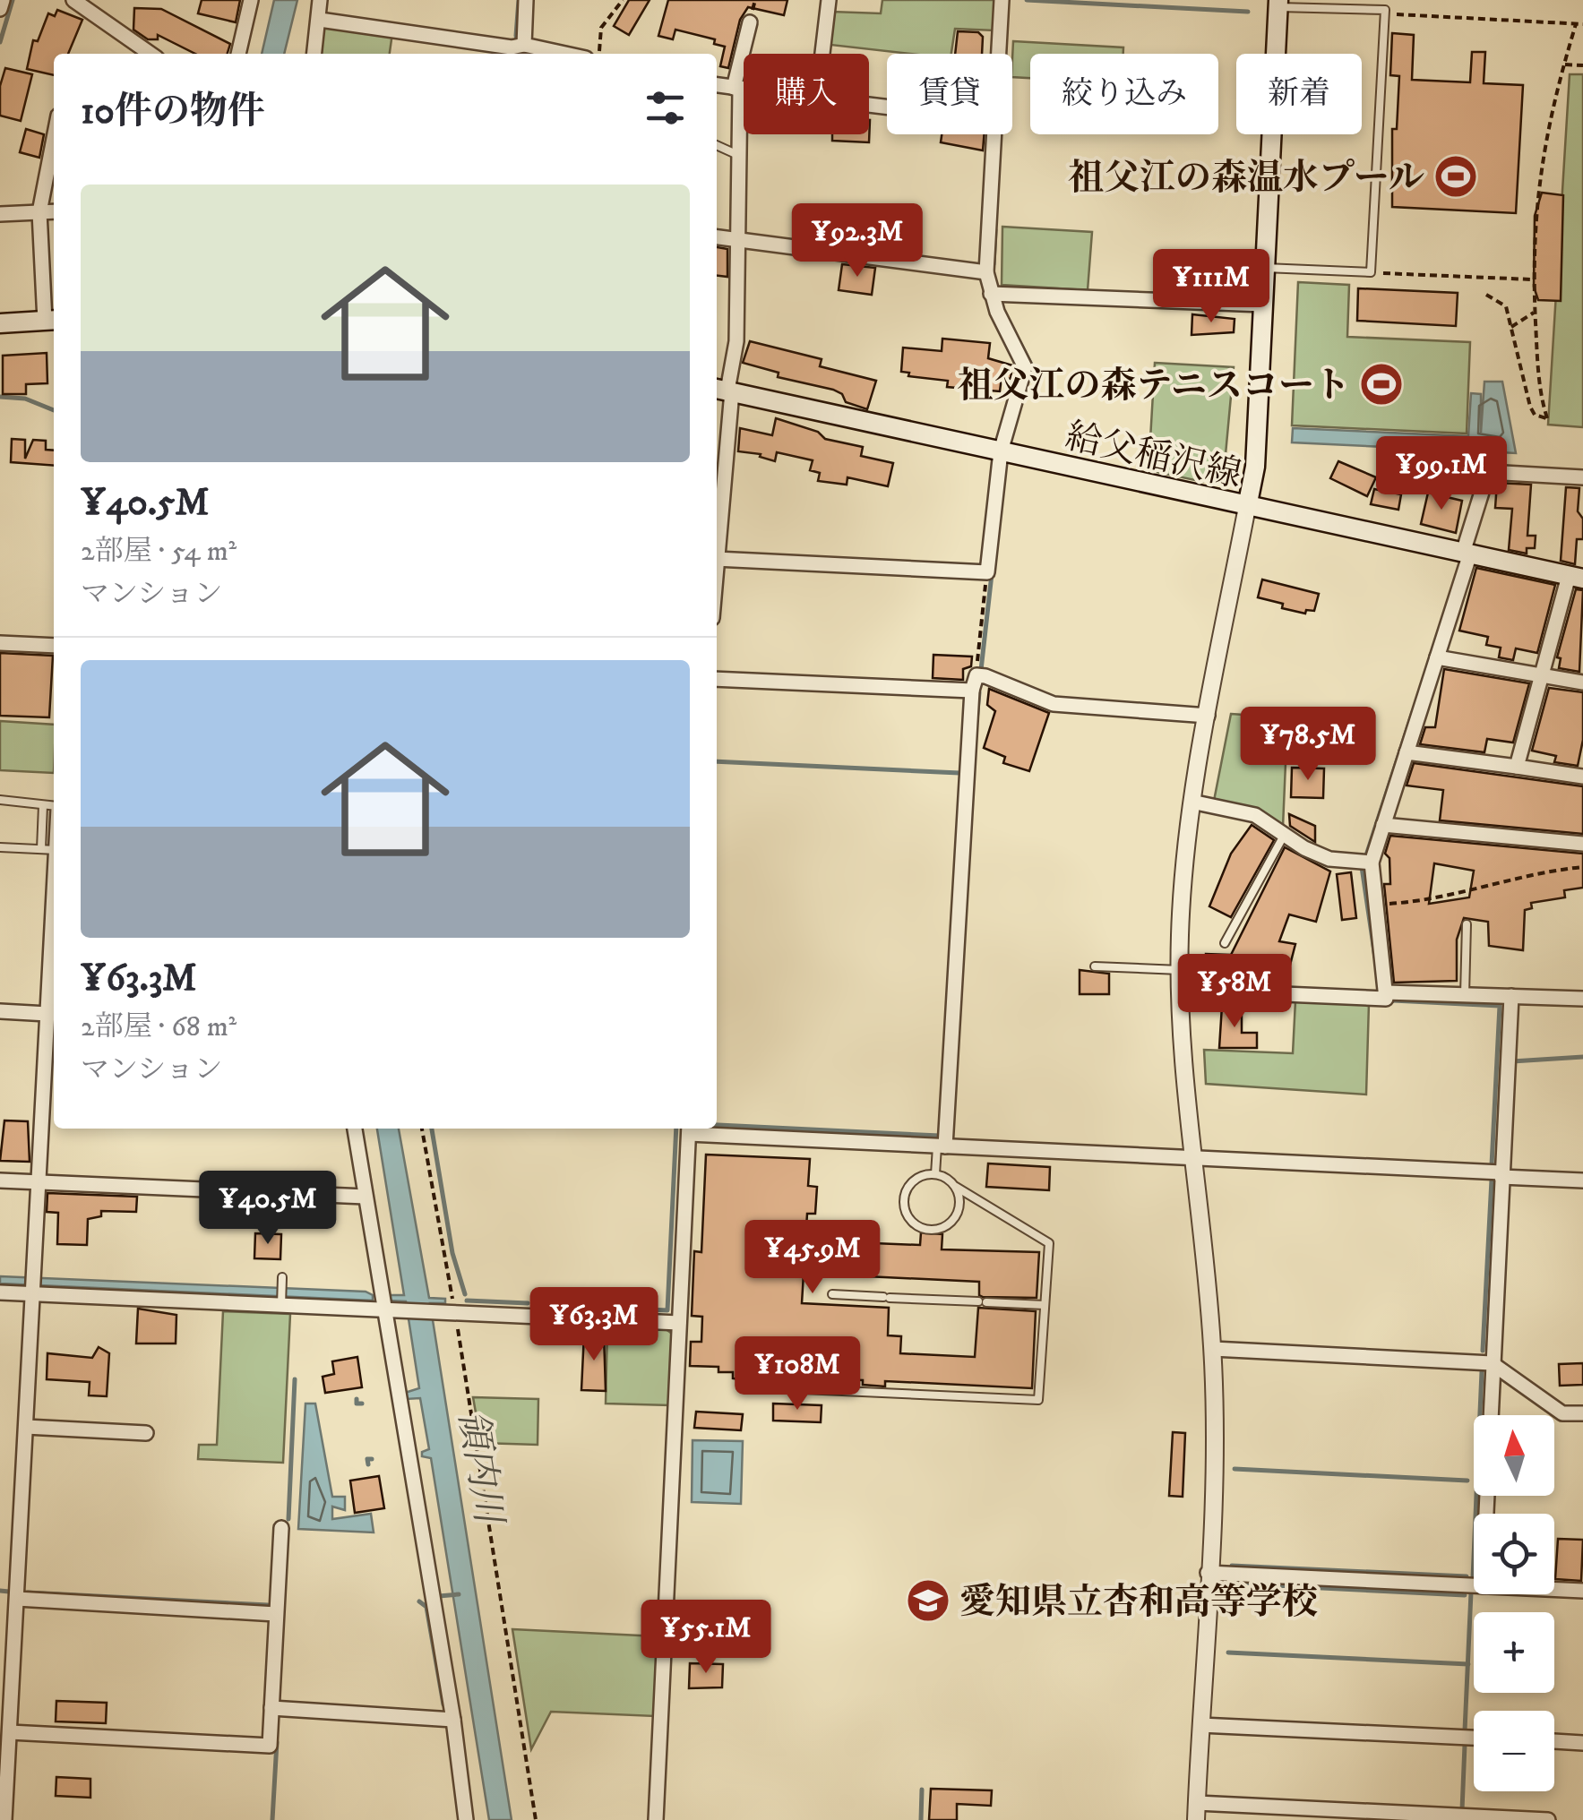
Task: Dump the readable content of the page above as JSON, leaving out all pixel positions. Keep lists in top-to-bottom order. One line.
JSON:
{"streets":{"main road":["給父稲沢線"]},"water":["領内川"],"places":{"sports":["祖父江の森温水プール","祖父江の森テニスコート"],"school or university":["愛知県立杏和高等学校"]},"north":"top","page":{"chip":["購入","賃貸","絞り込み","新着"],"heading":"10件の物件","list":[{"name":"¥40.5M","note":"2部屋 · 54 m² · マンション"},{"name":"¥63.3M","note":"2部屋 · 68 m² · マンション"}],"price":["¥92.3M","¥111M","¥99.1M","¥78.5M","¥58M","¥40.5M","¥45.9M","¥63.3M","¥108M","¥55.1M"],"map_buttons":["+","−"]}}
